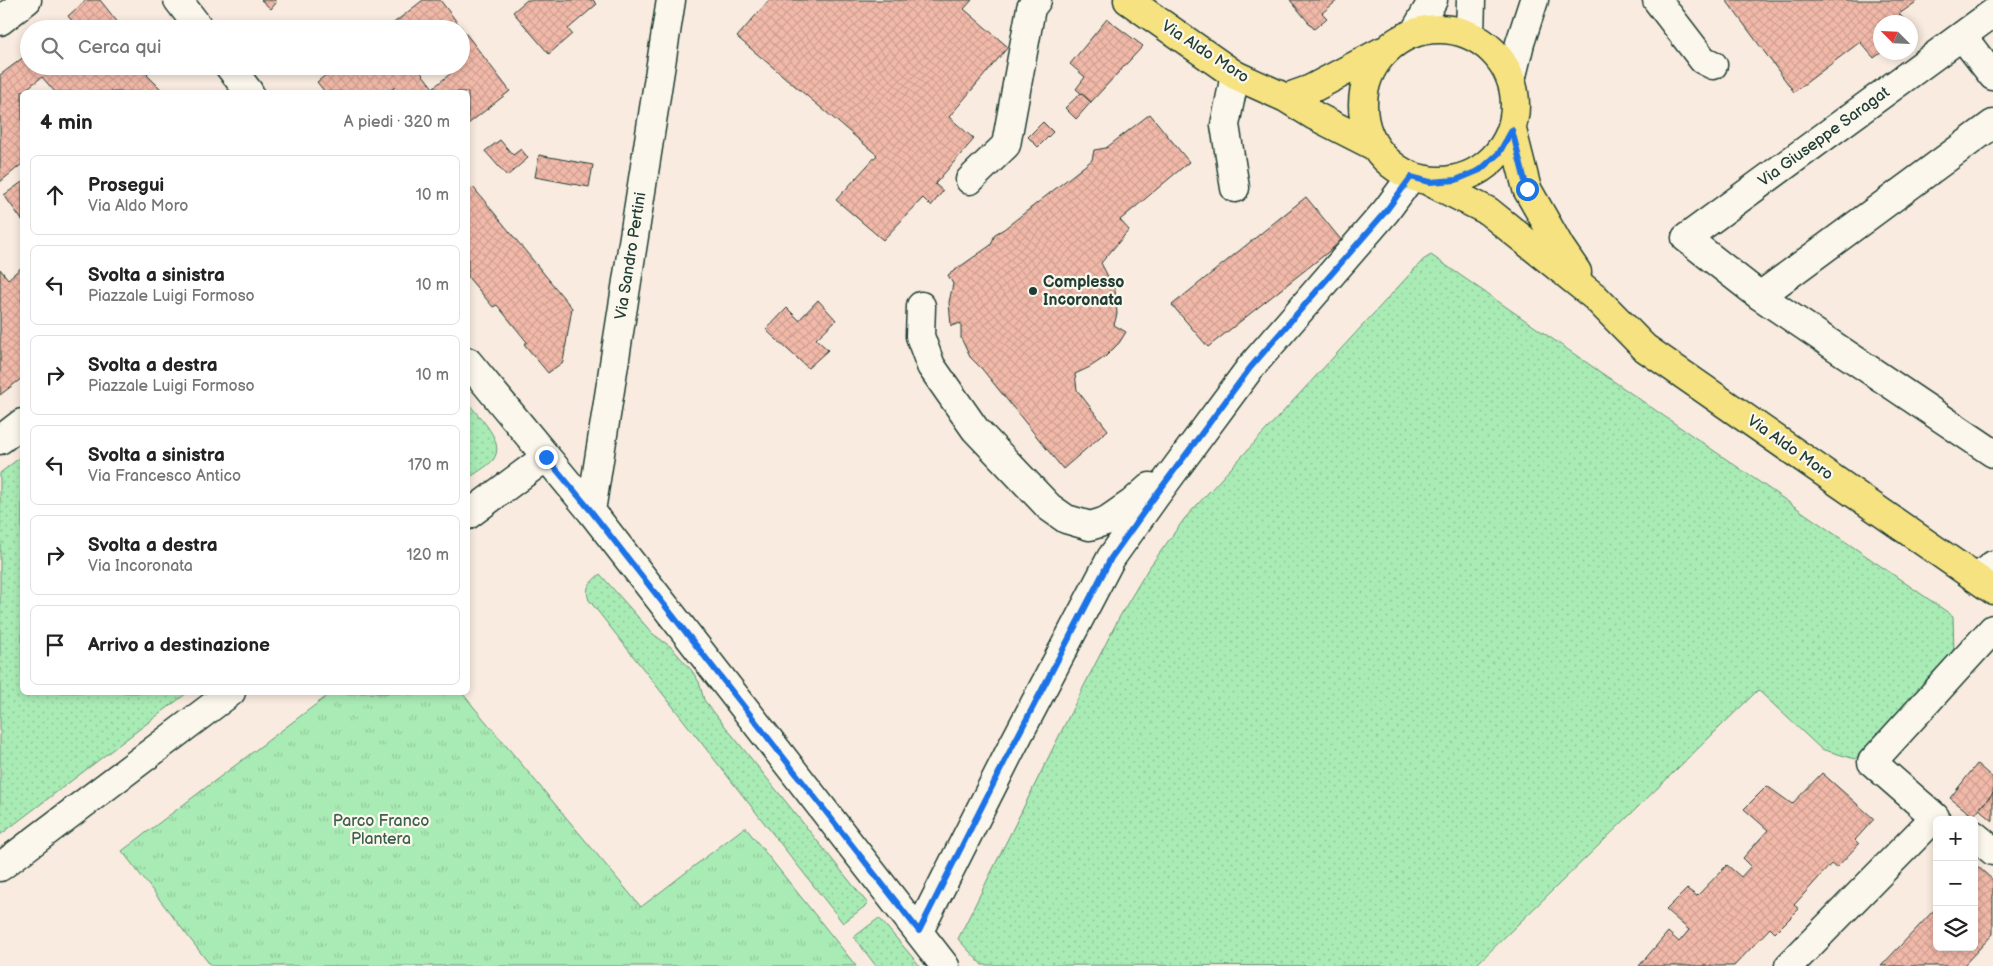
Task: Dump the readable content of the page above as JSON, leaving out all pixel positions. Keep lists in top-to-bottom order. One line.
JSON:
{"streets":{"main road":["Via Aldo Moro"],"street":["Via Giuseppe Saragat","Via Sandro Pertini"]},"parks":["Parco Franco Plantera"],"places":["Complesso Incoronata"],"north":"top left","page":{"search":"Cerca qui","heading":["4 min","A piedi · 320 m"],"list":[["Prosegui","Via Aldo Moro","10 m"],["Svolta a sinistra","Piazzale Luigi Formoso","10 m"],["Svolta a destra","Piazzale Luigi Formoso","10 m"],["Svolta a sinistra","Via Francesco Antico","170 m"],["Svolta a destra","Via Incoronata","120 m"],"Arrivo a destinazione"],"map_buttons":["+","−"]}}
